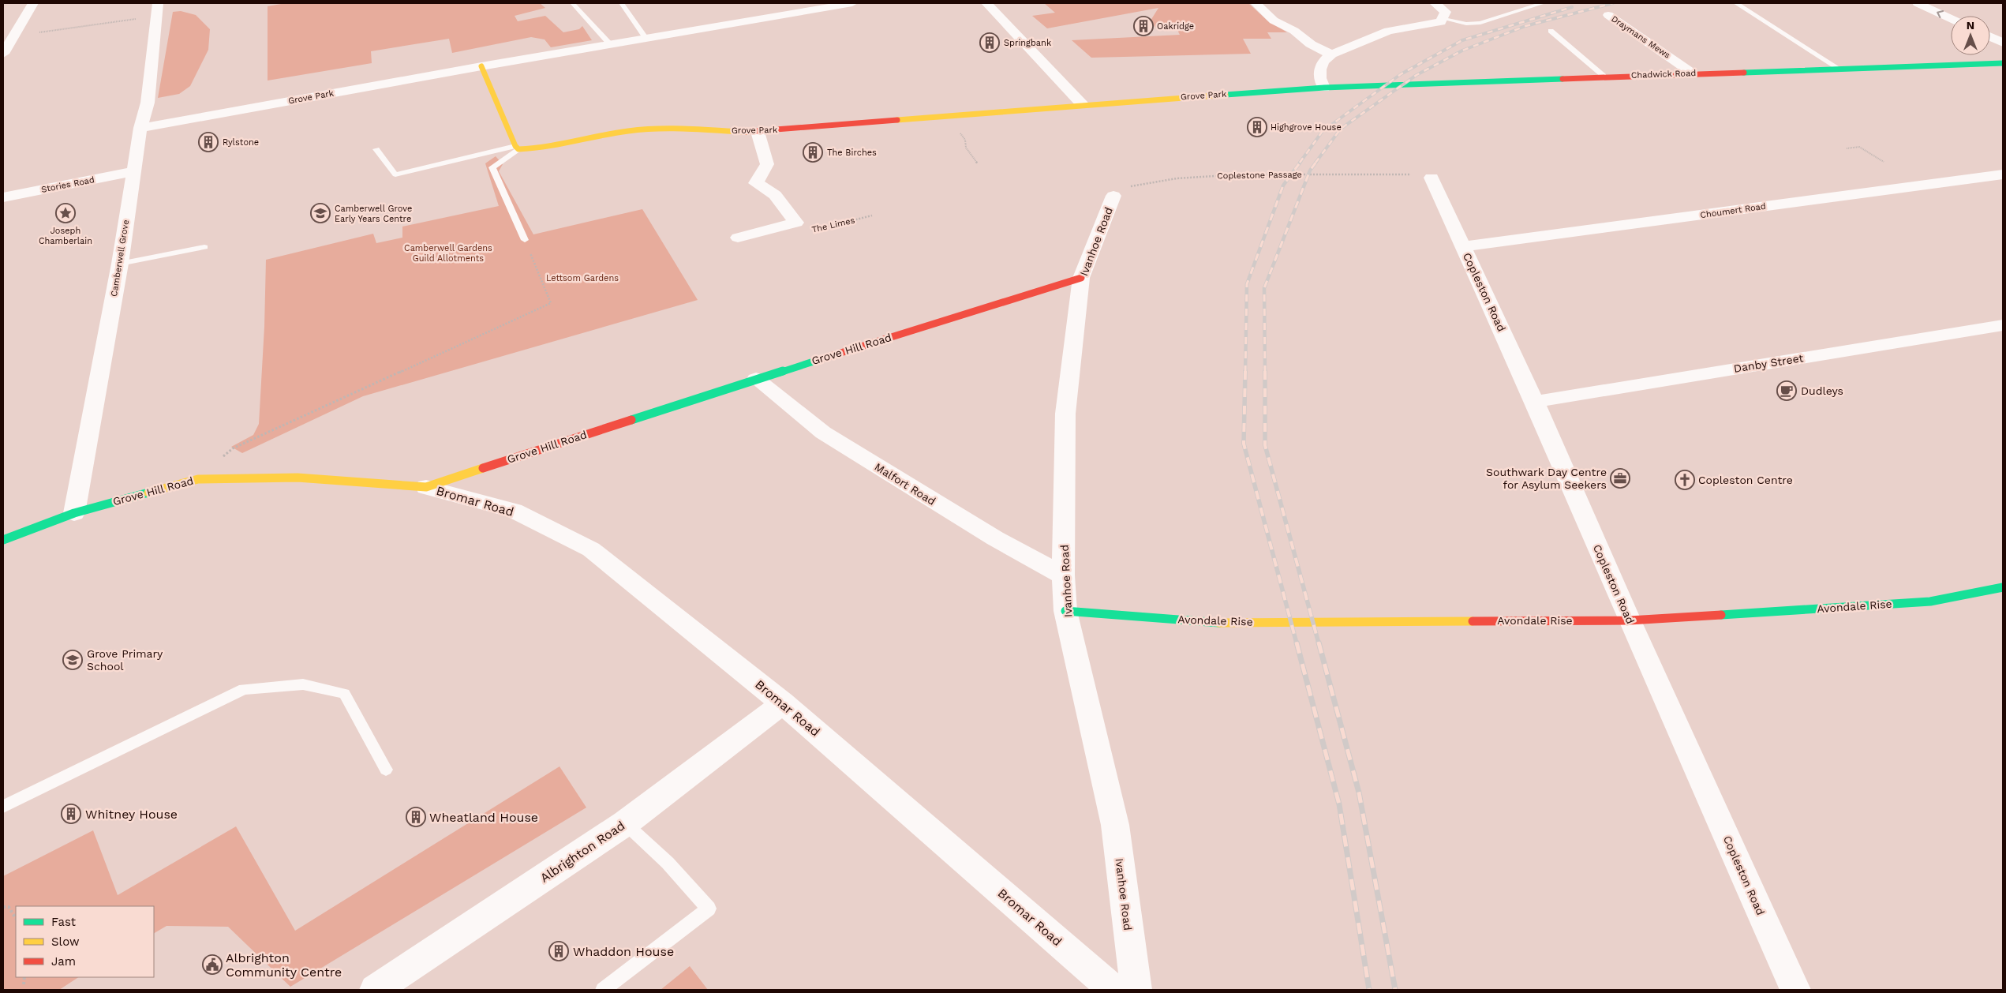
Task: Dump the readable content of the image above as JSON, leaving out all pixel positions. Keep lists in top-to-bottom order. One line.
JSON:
{"streets":{"street":["Draymans Mews","Chadwick Road","Grove Park","Stories Road","Choumert Road","Ivanhoe Road","Camberwell Grove","Copleston Road","Grove Hill Road","Danby Street","Malfort Road","Bromar Road","Avondale Rise","Albrighton Road"],"path":["Coplestone Passage","The Limes"]},"crossings":[["Draymans Mews","Chadwick Road"],["Chadwick Road","Grove Park"],["Grove Park","Camberwell Grove"],["Coplestone Passage","Ivanhoe Road"],["Stories Road","Camberwell Grove"],["Choumert Road","Copleston Road"],["Ivanhoe Road","Grove Hill Road"],["Ivanhoe Road","Malfort Road"],["Ivanhoe Road","Avondale Rise"],["Camberwell Grove","Grove Hill Road"],["Copleston Road","Danby Street"],["Copleston Road","Avondale Rise"],["Grove Hill Road","Malfort Road"],["Grove Hill Road","Bromar Road"],["Bromar Road","Albrighton Road"]],"parks":["Camberwell Gardens Guild Allotments","Lettsom Gardens"],"places":{"building":["Oakridge","Springbank","Highgrove House","Rylstone","The Birches","Whitney House","Wheatland House","Whaddon House"],"place":["Joseph Chamberlain"],"school or university":["Camberwell Grove Early Years Centre","Grove Primary School"],"cafe":["Dudleys"],"office":["Southwark Day Centre for Asylum Seekers"],"church":["Copleston Centre"],"public building":["Albrighton Community Centre"]},"legend":["Fast","Slow","Jam"],"north":"top"}
